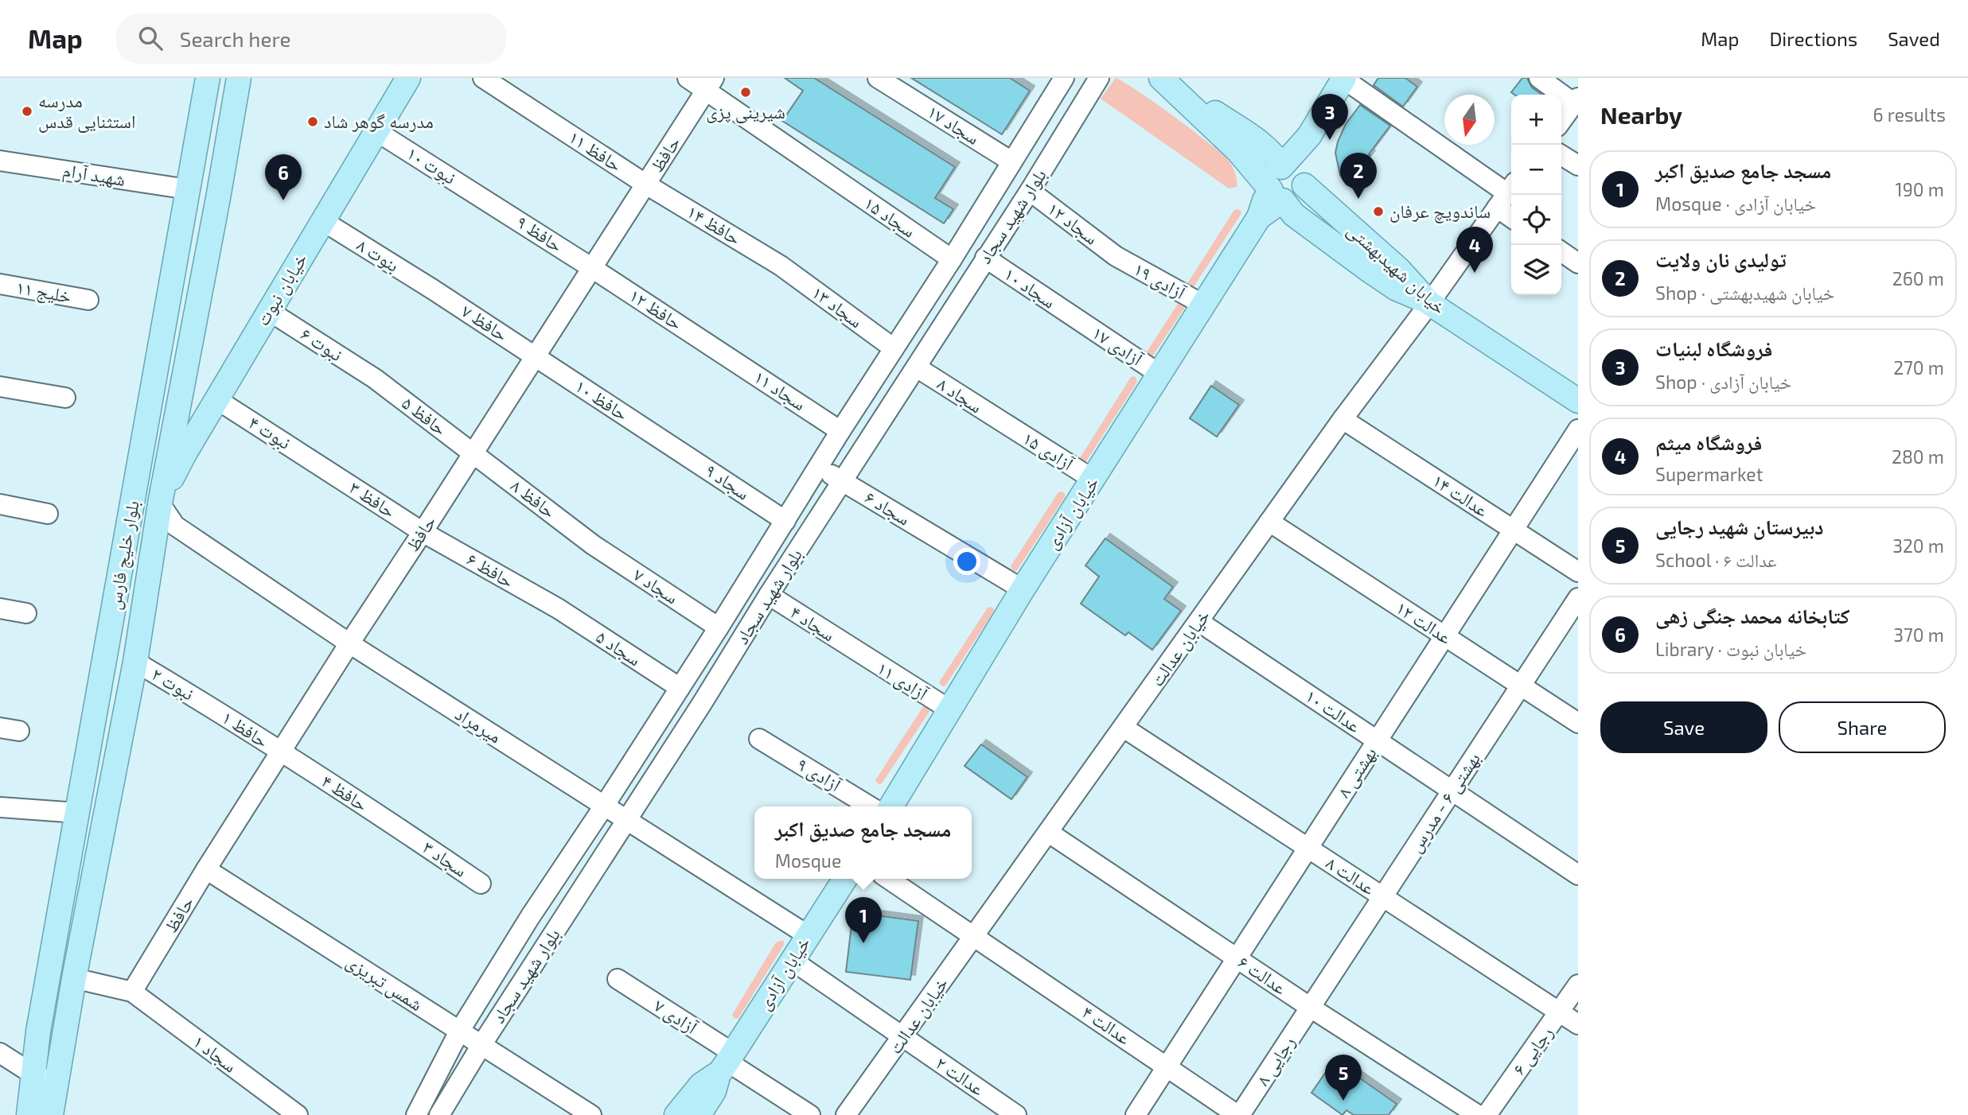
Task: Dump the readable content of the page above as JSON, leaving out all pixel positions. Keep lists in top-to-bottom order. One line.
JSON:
{"streets":{"main road":["خیابان شهیدبهشتی","خیابان نبوت","خیابان آزادی","بلوار خلیج فارس"],"street":["سجاد ۱۷","حافظ ۱۱","حافظ","نبوت ۱۰","شهید آرام","بلوار شهید سجاد","سجاد ۱۵","سجاد ۱۲","حافظ ۱۴","حافظ ۹","بنوت ۸","آزادی ۱۹","سجاد ۱۰","خلیج ۱۱","سجاد ۱۳","حافظ ۱۲","حافظ ۷","نبوت ۶","آزادی ۱۷","سجاد ۱۱","سجاد ۸","حافظ ۱۰","حافظ ۵","نبوت ۴","آزادی ۱۵","سجاد ۹","عدالت ۱۴","حافظ ۸","حافظ ۳","سجاد ۶","حافظ ۶","سجاد ۷","عدالت ۱۲","سجاد ۴","سجاد ۵","خیابان عدالت","آزادی ۱۱","نبوت ۲","عدالت ۱۰","میرمراد","حافظ ۱","بهشتی ۸","آزادی ۹","حافظ ۴","بهشتی ۶ - مدرس","سجاد ۳","عدالت ۸","عدالت ۶","شمس تبریزی","آزادی ۷","عدالت ۴","رجایی ۶","سجاد ۱","رجایی ۸","عدالت ۲"]},"crossings":[["سجاد ۱۷","بلوار شهید سجاد"],["حافظ ۱۱","حافظ"],["حافظ ۱۱","حافظ ۱۴"],["حافظ","سجاد ۱۵"],["حافظ","حافظ ۱۴"],["حافظ","حافظ ۹"],["حافظ","حافظ ۱۲"],["حافظ","حافظ ۷"],["حافظ","حافظ ۱۰"],["حافظ","حافظ ۵"],["حافظ","حافظ ۸"],["حافظ","حافظ ۳"],["حافظ","حافظ ۶"],["حافظ","میرمراد"],["حافظ","حافظ ۱"],["حافظ","حافظ ۴"],["حافظ","شمس تبریزی"],["حافظ","سجاد ۱"],["نبوت ۱۰","حافظ ۹"],["نبوت ۱۰","خیابان نبوت"],["شهید آرام","بلوار خلیج فارس"],["بلوار شهید سجاد","سجاد ۱۵"],["بلوار شهید سجاد","سجاد ۱۲"],["بلوار شهید سجاد","سجاد ۱۰"],["بلوار شهید سجاد","سجاد ۱۳"],["بلوار شهید سجاد","سجاد ۱۱"],["بلوار شهید سجاد","سجاد ۸"],["بلوار شهید سجاد","سجاد ۹"],["بلوار شهید سجاد","سجاد ۶"],["بلوار شهید سجاد","سجاد ۷"],["بلوار شهید سجاد","سجاد ۴"],["بلوار شهید سجاد","سجاد ۵"],["بلوار شهید سجاد","میرمراد"],["بلوار شهید سجاد","شمس تبریزی"],["سجاد ۱۲","آزادی ۱۹"],["حافظ ۱۴","سجاد ۱۳"],["حافظ ۹","حافظ ۱۲"],["بنوت ۸","خیابان نبوت"],["بنوت ۸","حافظ ۷"],["خیابان شهیدبهشتی","خیابان آزادی"],["خیابان شهیدبهشتی","خیابان عدالت"],["آزادی ۱۹","خیابان آزادی"],["سجاد ۱۰","آزادی ۱۷"],["خیابان نبوت","نبوت ۶"],["خیابان نبوت","نبوت ۴"],["خیابان نبوت","میرمراد"],["حافظ ۱۲","سجاد ۱۱"],["حافظ ۷","حافظ ۱۰"],["نبوت ۶","حافظ ۵"],["آزادی ۱۷","خیابان آزادی"],["سجاد ۸","آزادی ۱۵"],["حافظ ۱۰","سجاد ۹"],["حافظ ۵","حافظ ۸"],["نبوت ۴","حافظ ۳"],["آزادی ۱۵","خیابان آزادی"],["عدالت ۱۴","خیابان عدالت"],["عدالت ۱۴","بهشتی ۸"],["حافظ ۸","سجاد ۷"],["حافظ ۳","حافظ ۶"],["سجاد ۶","خیابان آزادی"],["خیابان آزادی","آزادی ۱۱"],["خیابان آزادی","میرمراد"],["خیابان آزادی","آزادی ۷"],["خیابان آزادی","عدالت ۲"],["حافظ ۶","سجاد ۵"],["عدالت ۱۲","خیابان عدالت"],["عدالت ۱۲","بهشتی ۸"],["عدالت ۱۲","بهشتی ۶ - مدرس"],["سجاد ۴","آزادی ۱۱"],["خیابان عدالت","عدالت ۱۰"],["خیابان عدالت","عدالت ۸"],["خیابان عدالت","عدالت ۶"],["خیابان عدالت","عدالت ۴"],["خیابان عدالت","عدالت ۲"],["نبوت ۲","حافظ ۱"],["عدالت ۱۰","بهشتی ۸"],["عدالت ۱۰","بهشتی ۶ - مدرس"],["حافظ ۱","حافظ ۴"],["بهشتی ۸","عدالت ۸"],["بهشتی ۸","عدالت ۶"],["بهشتی ۸","عدالت ۴"],["حافظ ۴","سجاد ۳"],["بهشتی ۶ - مدرس","عدالت ۸"],["بهشتی ۶ - مدرس","عدالت ۶"],["بهشتی ۶ - مدرس","رجایی ۸"],["عدالت ۸","رجایی ۶"],["عدالت ۶","رجایی ۸"],["عدالت ۴","رجایی ۸"]],"places":["شیرینی پزی","مدرسه استثنایی قدس","مدرسه گوهر شاد","ساندویچ عرفان"],"north":"bottom","page":{"header":"Map","search":"Search here","nav":["Map","Directions","Saved"],"heading":["Nearby","6 results"],"pins":["3","2","6","4","1","5"],"map_buttons":["+","−"],"list":[{"mark":"1","name":"مسجد جامع صدیق اکبر","note":"Mosque · خیابان آزادی","value":"190 m"},{"mark":"2","name":"تولیدی نان ولایت","note":"Shop · خیابان شهیدبهشتی","value":"260 m"},{"mark":"3","name":"فروشگاه لبنیات","note":"Shop · خیابان آزادی","value":"270 m"},{"mark":"4","name":"فروشگاه میثم","note":"Supermarket","value":"280 m"},{"mark":"5","name":"دبیرستان شهید رجایی","note":"School · عدالت ۶","value":"320 m"},{"mark":"6","name":"کتابخانه محمد جنگی زهی","note":"Library · خیابان نبوت","value":"370 m"}],"buttons":["Save","Share"],"popup":["مسجد جامع صدیق اکبر","Mosque"]}}
